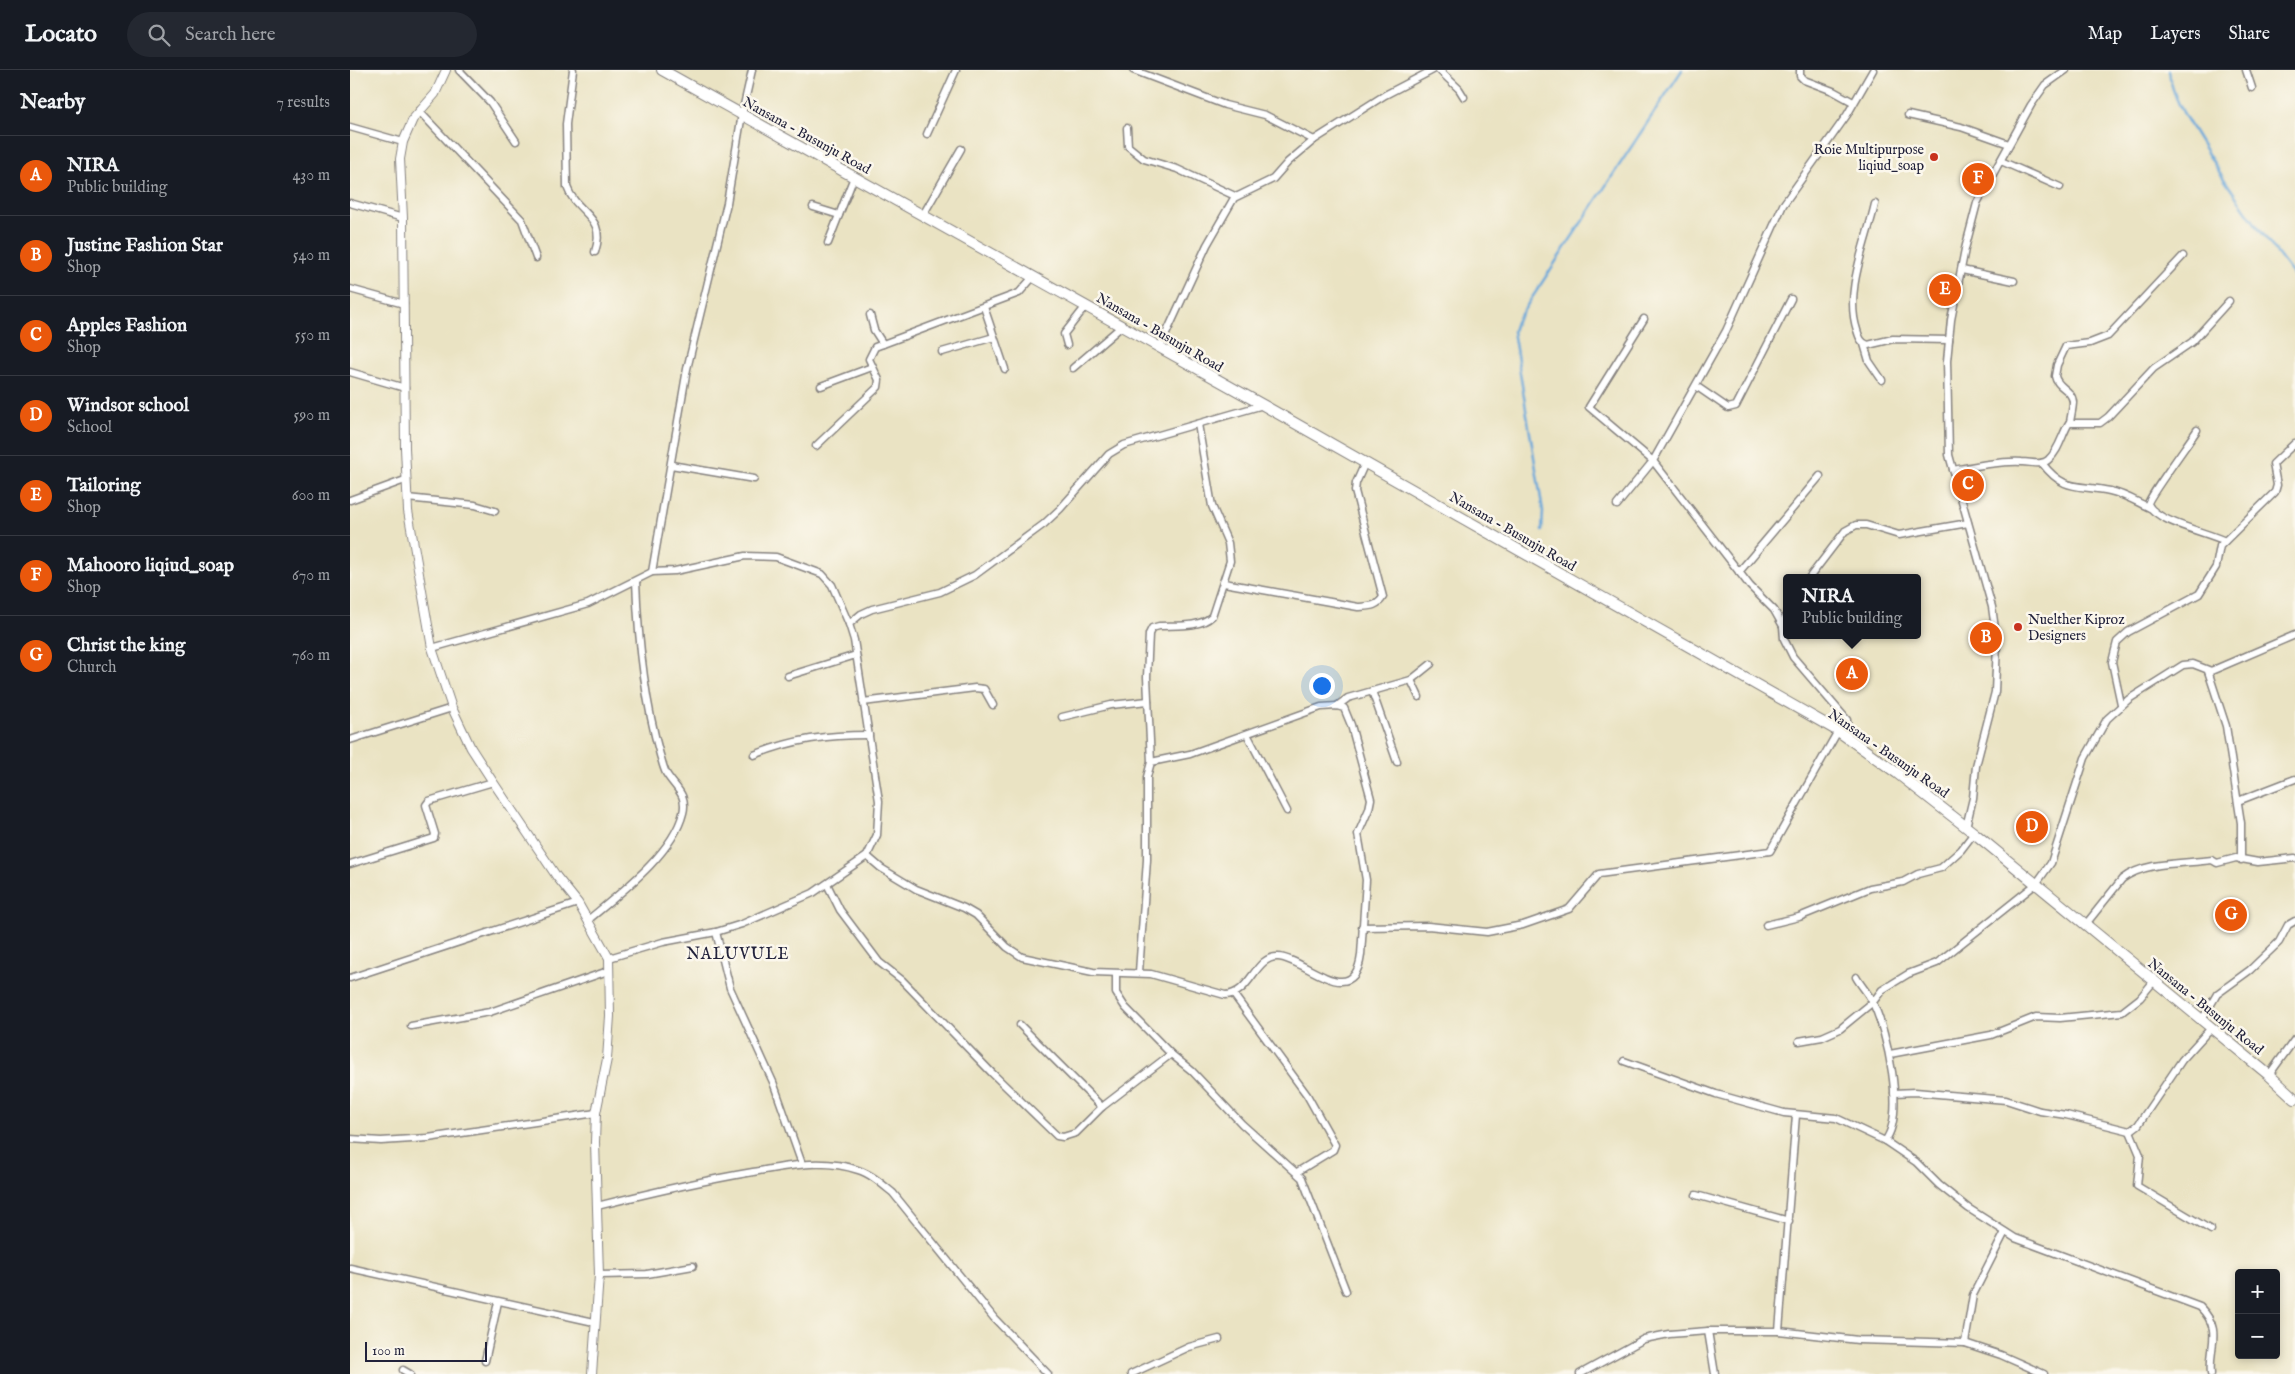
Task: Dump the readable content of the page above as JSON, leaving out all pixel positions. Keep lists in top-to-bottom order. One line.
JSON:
{"streets":{"main road":["Nansana - Busunju Road"]},"districts":["NALUVULE"],"places":["Roie Multipurpose liqiud_soap","Nuelther Kiproz Designers"],"scale_bar":"100 m","page":{"header":"Locato","search":"Search here","nav":["Map","Layers","Share"],"heading":["Nearby","7 results"],"list":[{"mark":"A","name":"NIRA","note":"Public building","value":"430 m"},{"mark":"B","name":"Justine Fashion Star","note":"Shop","value":"540 m"},{"mark":"C","name":"Apples Fashion","note":"Shop","value":"550 m"},{"mark":"D","name":"Windsor school","note":"School","value":"590 m"},{"mark":"E","name":"Tailoring","note":"Shop","value":"600 m"},{"mark":"F","name":"Mahooro liqiud_soap","note":"Shop","value":"670 m"},{"mark":"G","name":"Christ the king","note":"Church","value":"760 m"}],"pins":["F","E","C","B","A","D","G"],"popup":["NIRA","Public building"],"map_buttons":["+","−"],"scale":"100 m"}}
